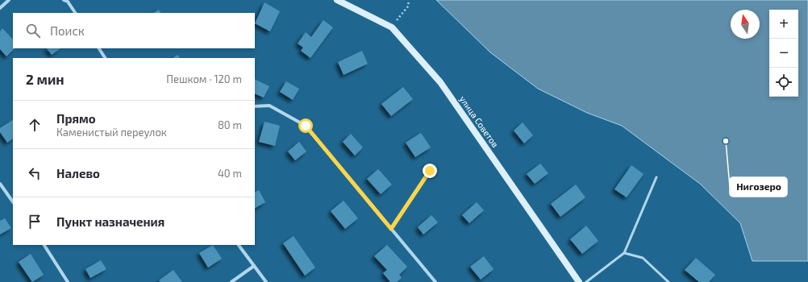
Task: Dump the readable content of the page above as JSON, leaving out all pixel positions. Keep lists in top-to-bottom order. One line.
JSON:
{"streets":{"main road":["улица Советов"]},"places":["Нигозеро"],"north":"top","page":{"map_buttons":["+","−"],"search":"Поиск","heading":["2 мин","Пешком · 120 m"],"list":[["Прямо","Каменистый переулок","80 m"],["Налево","40 m"],"Пункт назначения"]}}
